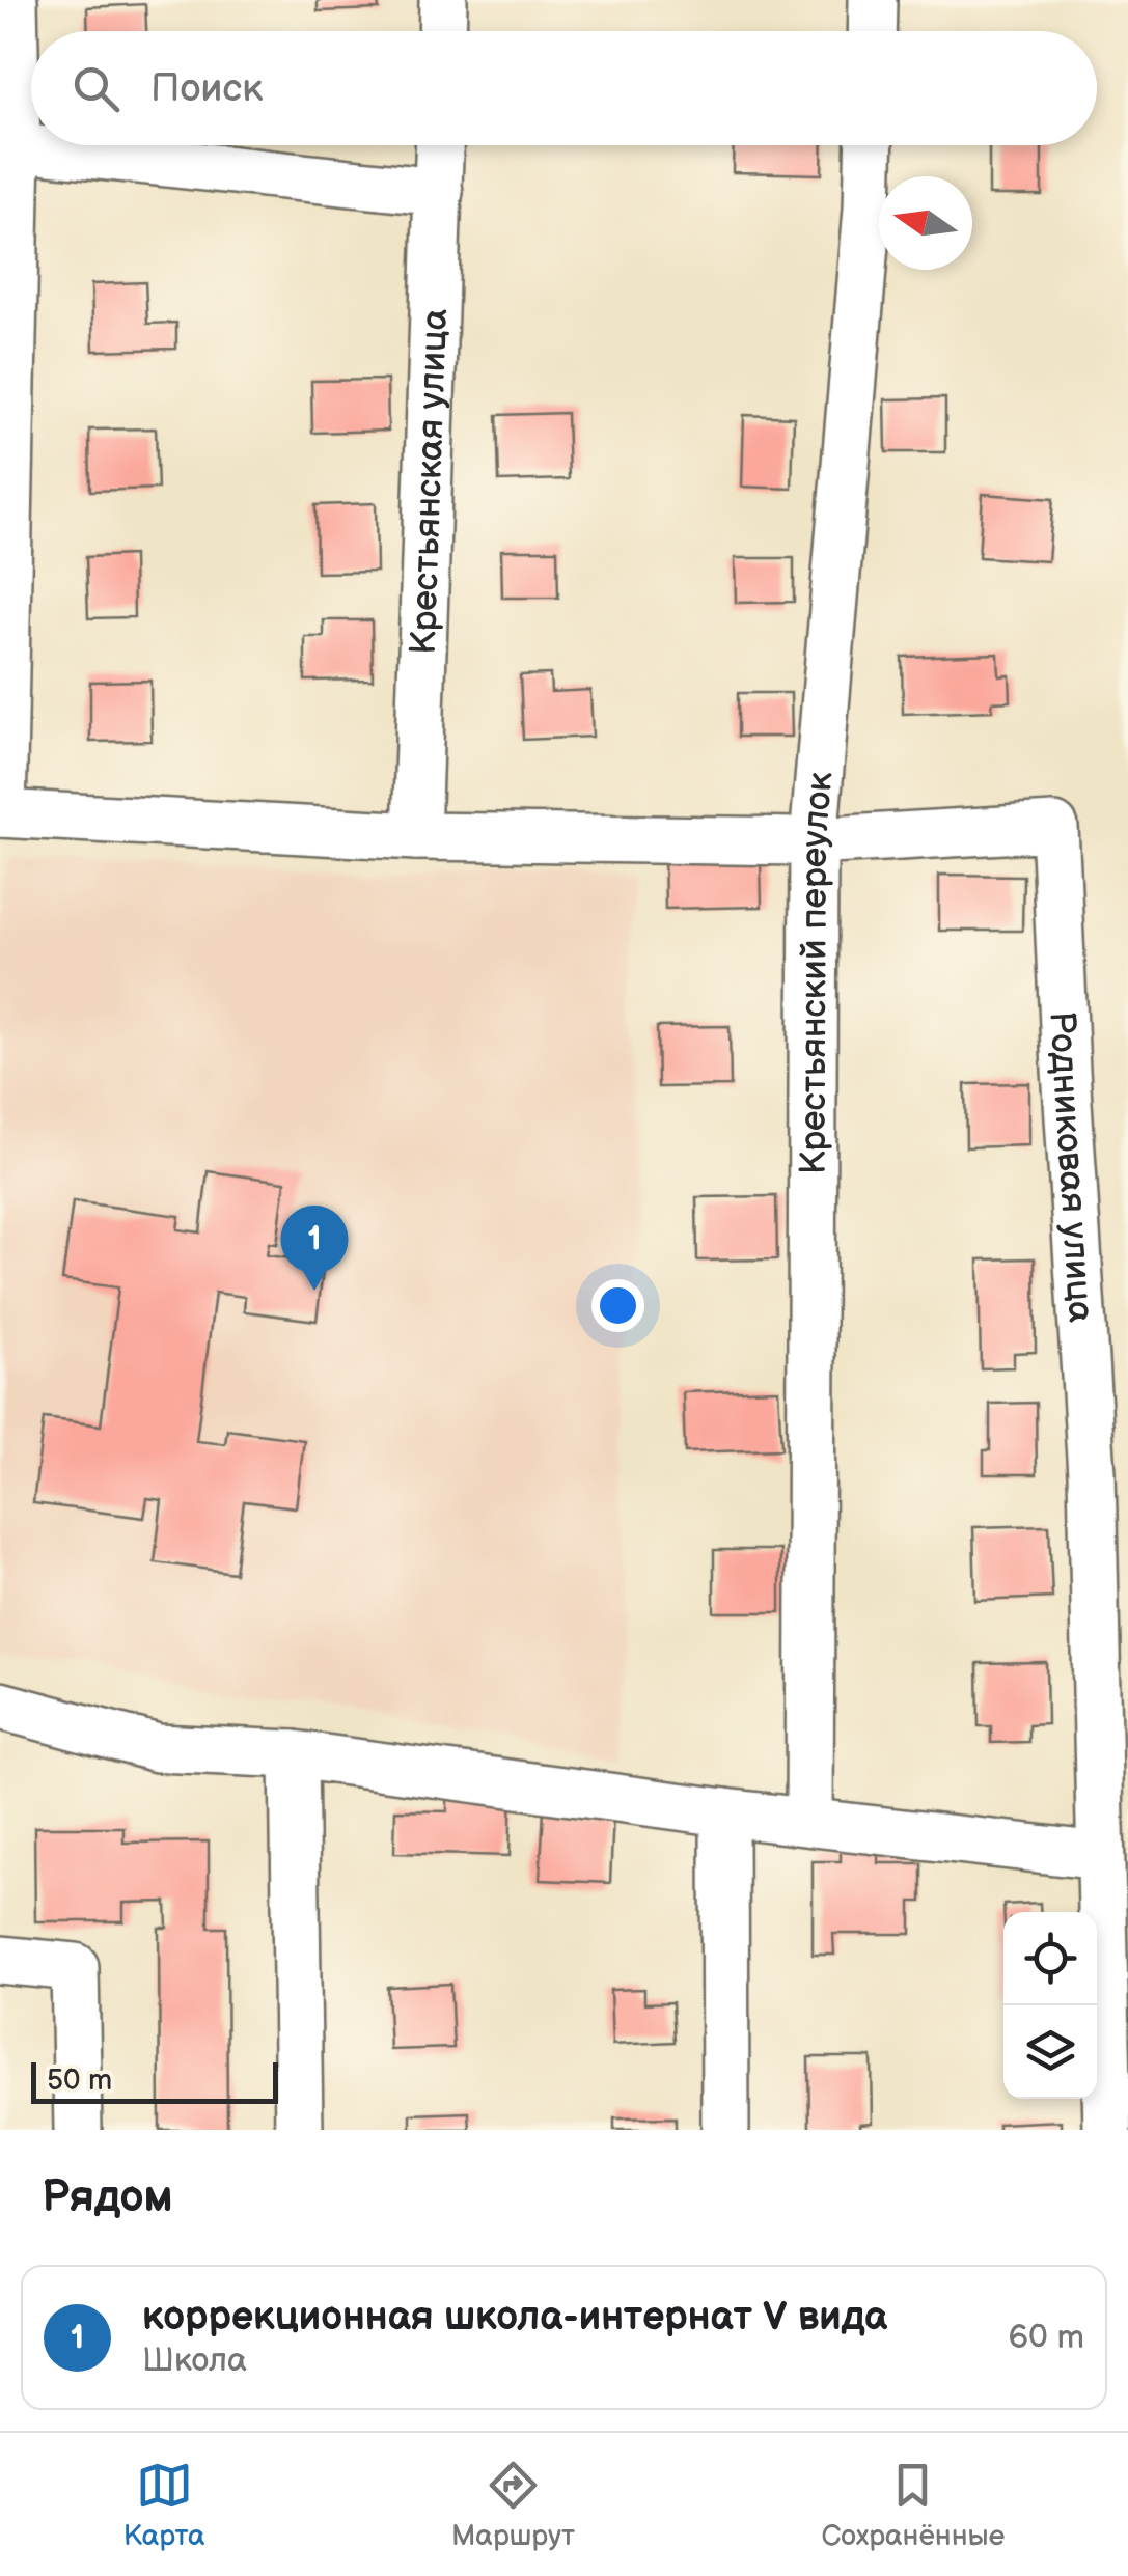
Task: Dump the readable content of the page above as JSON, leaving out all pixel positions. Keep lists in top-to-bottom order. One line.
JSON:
{"streets":{"street":["Крестьянская улица","Крестьянский переулок","Родниковая улица"]},"crossings":[["Крестьянский переулок","Родниковая улица"]],"scale_bar":"50 m","north":"left","page":{"search":"Поиск","pins":"1","scale":"50 m","heading":"Рядом","list":[{"mark":"1","name":"коррекционная школа-интернат V вида","note":"Школа","value":"60 m"}],"nav":["Карта","Маршрут","Сохранённые"]}}
